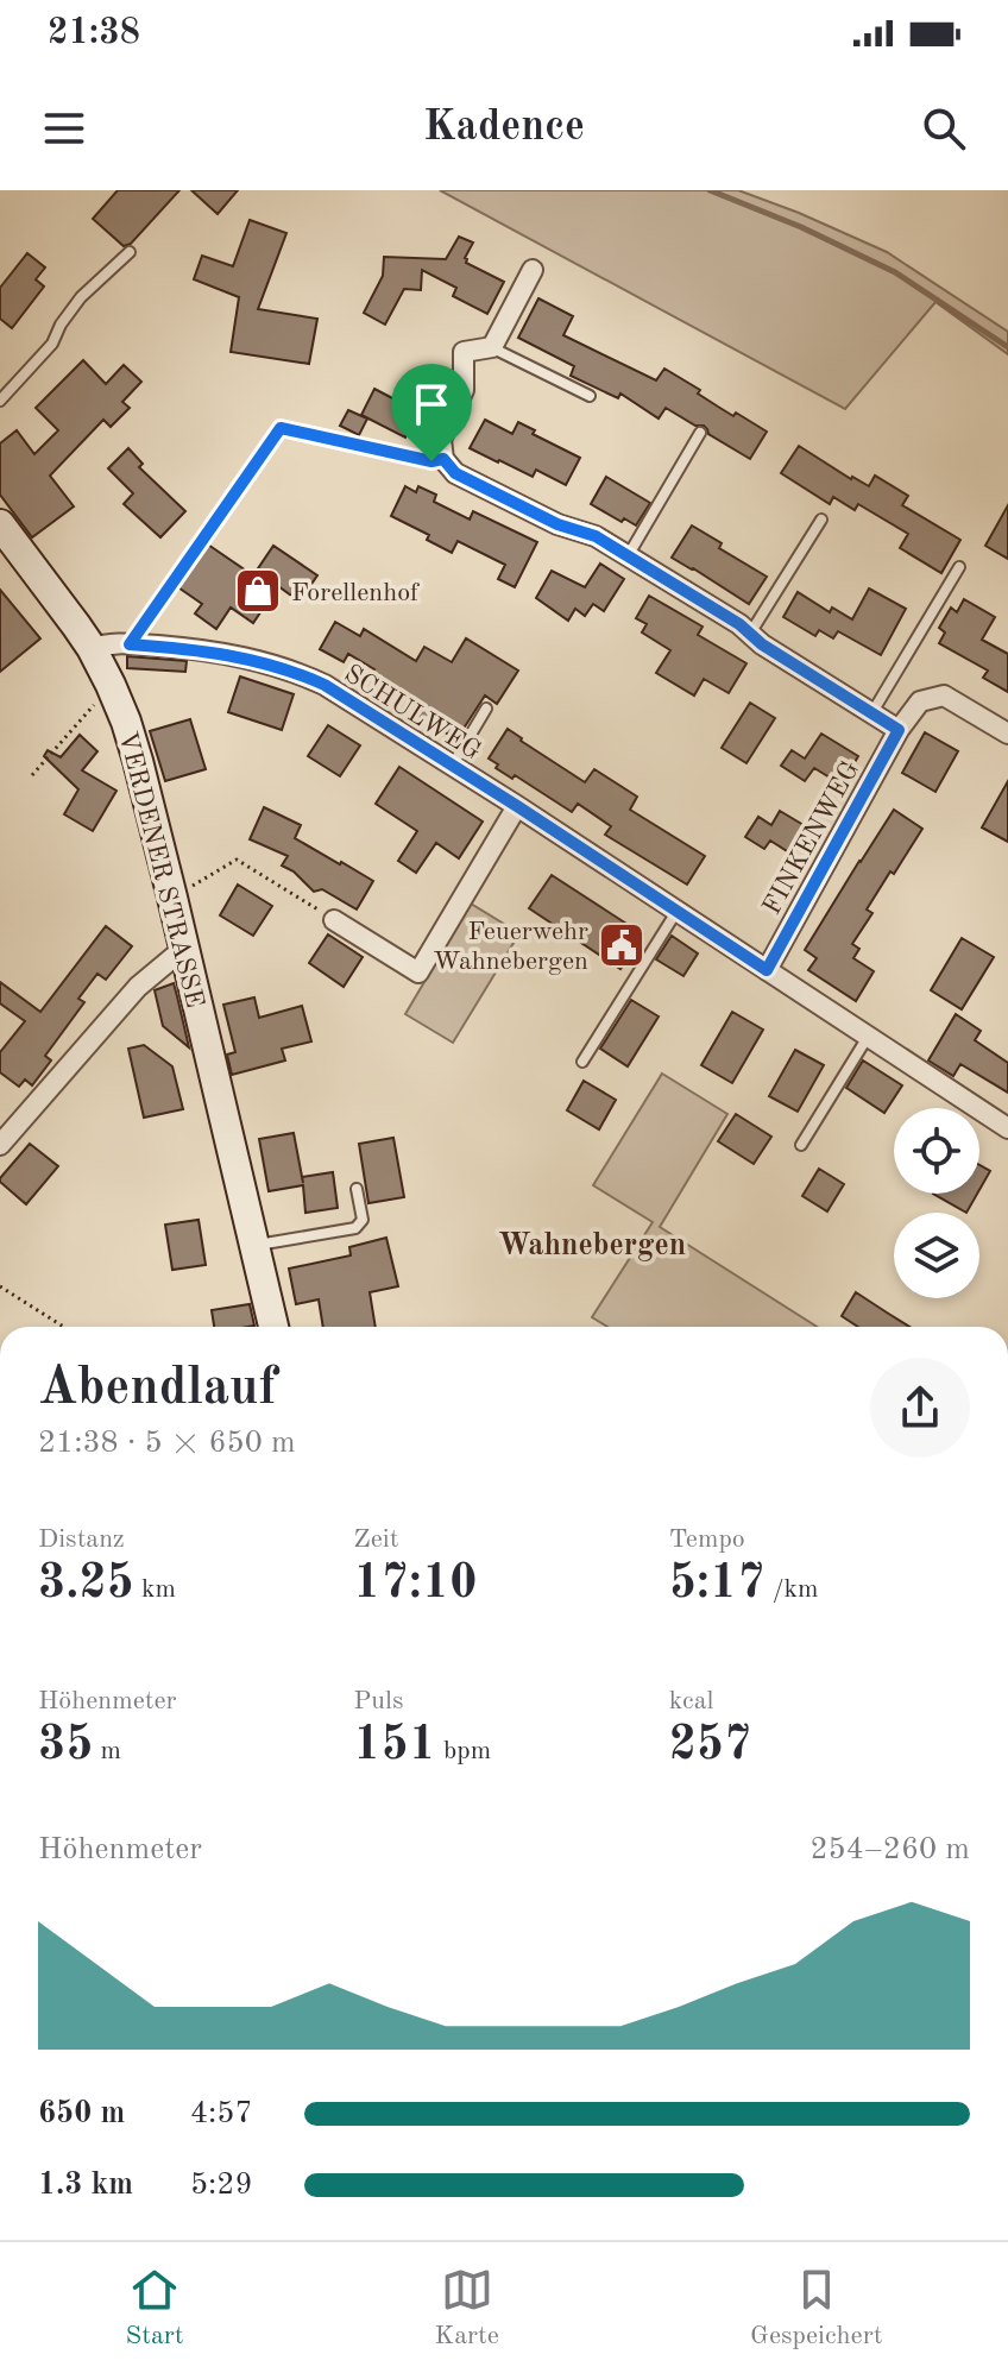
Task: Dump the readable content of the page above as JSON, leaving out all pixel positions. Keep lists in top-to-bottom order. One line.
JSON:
{"streets":{"street":["SCHULWEG","FINKENWEG","VERDENER STRASSE"]},"crossings":[["SCHULWEG","FINKENWEG"],["SCHULWEG","VERDENER STRASSE"]],"districts":["Wahnebergen"],"places":{"shop":["Forellenhof"],"public building":["Feuerwehr Wahnebergen"]},"page":{"status":"21:38","header":"Kadence","heading":["Abendlauf","21:38 · 5 × 650 m"],"stats":[["Distanz","3.25 km"],["Zeit","17:10"],["Tempo","5:17 /km"],["Höhenmeter","35 m"],["Puls","151 bpm"],["kcal","257"]],"chart":["Höhenmeter","254–260 m"],"list":[{"name":"650 m","note":"4:57"},{"name":"1.3 km","note":"5:29"}],"tabs":["Start","Karte","Gespeichert"]}}
